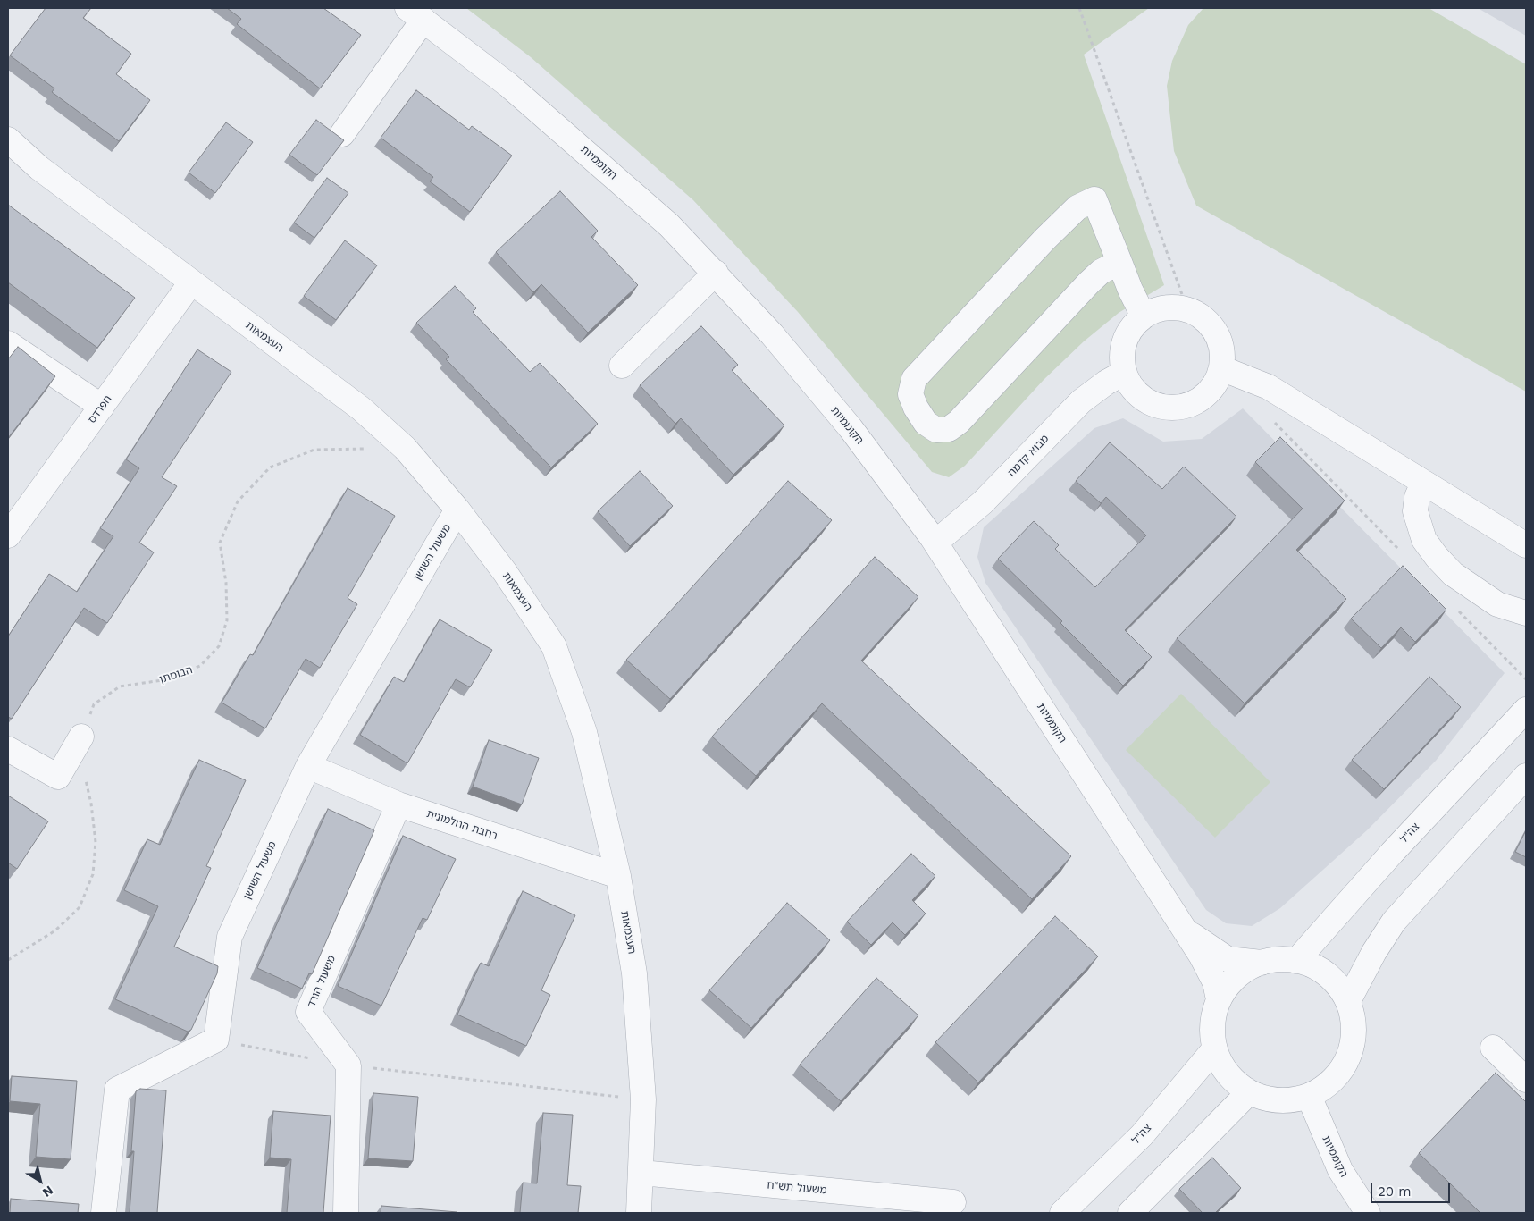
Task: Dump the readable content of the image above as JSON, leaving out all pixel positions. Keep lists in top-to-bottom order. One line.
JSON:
{"streets":{"street":["הקוממיות","העצמאות","הפרדס","מבוא קדמה","משעול השושן","רחבת החלמונית","צה\"ל","משעול הורד","משעול תש\"ח"],"path":["הבוסתן"]},"crossings":[["הקוממיות","מבוא קדמה"],["הקוממיות","צה\"ל"],["העצמאות","הפרדס"],["העצמאות","משעול השושן"],["העצמאות","הבוסתן"],["העצמאות","רחבת החלמונית"],["העצמאות","משעול תש\"ח"],["משעול השושן","רחבת החלמונית"],["רחבת החלמונית","משעול הורד"]],"scale_bar":"20 m","north":"bottom right"}
